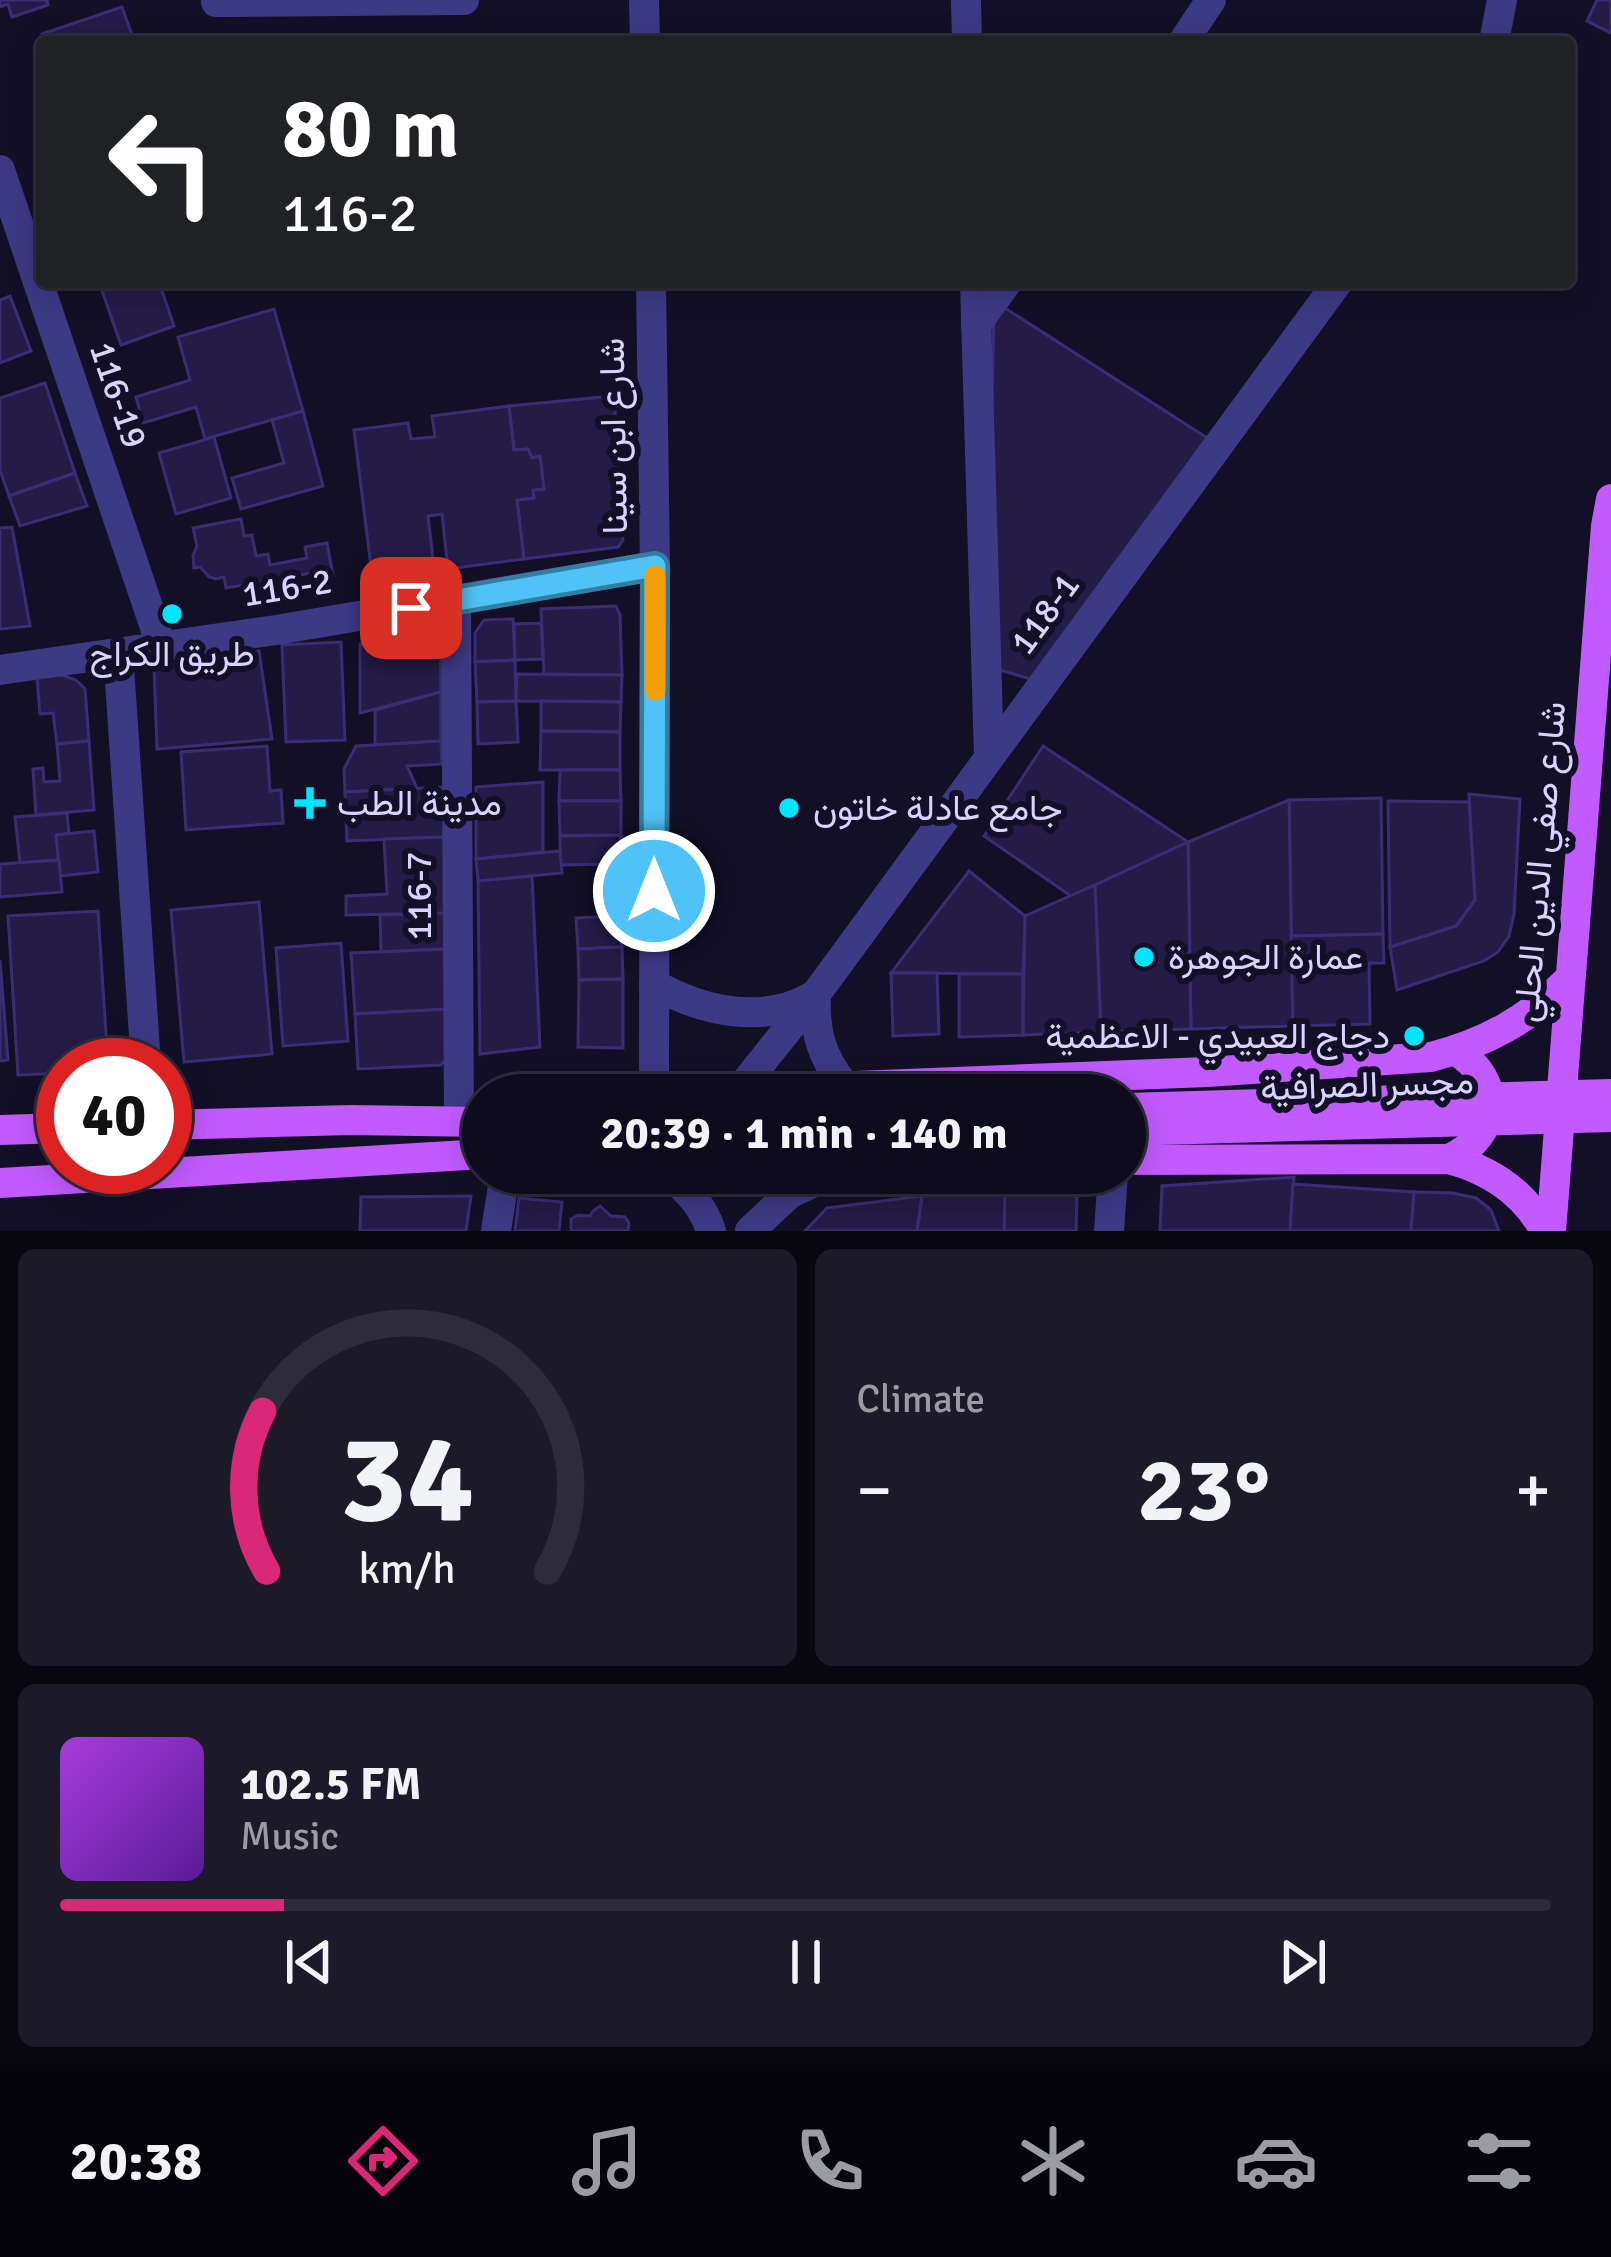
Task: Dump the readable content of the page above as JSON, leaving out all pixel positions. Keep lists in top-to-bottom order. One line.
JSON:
{"streets":{"main road":["شارع صفي الدين الحلي","مجسر الصرافية"],"street":["116-19","شارع ابن سينا","116-2","118-1","116-7"]},"crossings":[["116-19","116-2"],["شارع ابن سينا","116-2"],["116-2","116-7"]],"places":{"other":["طريق الكراج","جامع عادلة خاتون","عمارة الجوهرة","دجاج العبيدي - الاعظمية"],"health":["مدينة الطب"]},"page":{"turn":["80 m","116-2"],"limit":"40","trip":"20:39 · 1 min · 140 m","tile":"Climate","heat":["−","23°","+"],"song":["102.5 FM","Music"],"tabs":"20:38","gauge":["34","km/h"]}}
